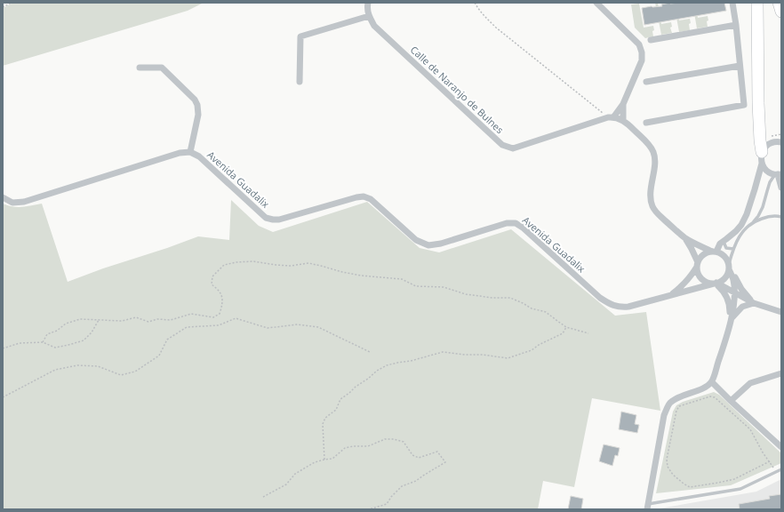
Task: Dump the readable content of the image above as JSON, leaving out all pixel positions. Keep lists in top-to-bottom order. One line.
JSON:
{"streets":{"street":["Calle de Naranjo de Bulnes","Avenida Guadalix"]}}
